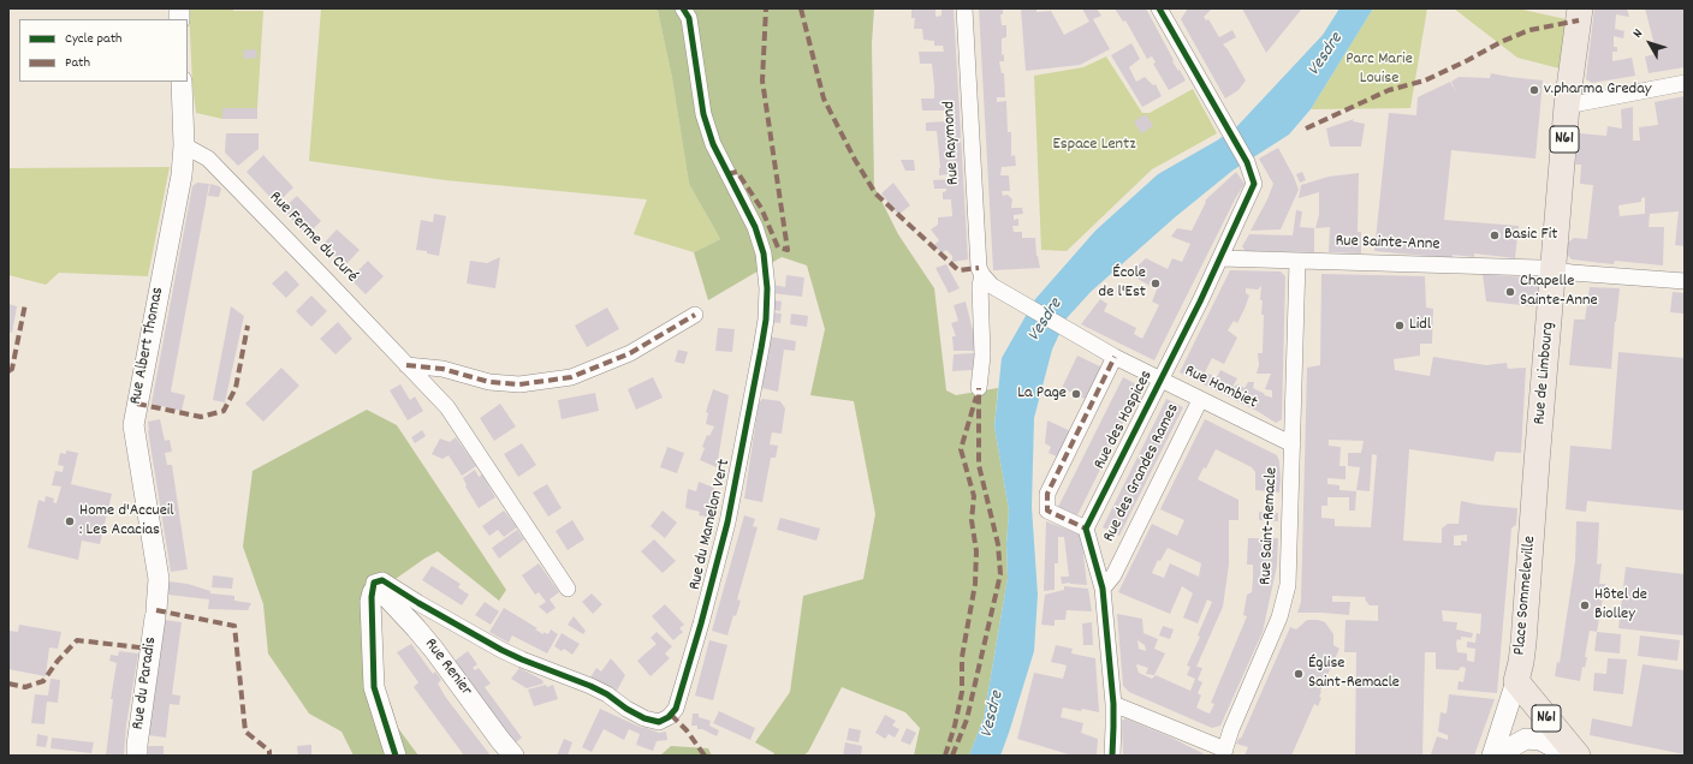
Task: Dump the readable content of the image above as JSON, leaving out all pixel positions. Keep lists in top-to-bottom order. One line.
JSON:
{"streets":{"main road":["N61","Rue de Limbourg","Place Sommeleville"],"street":["Rue Raymond","Rue Ferme du Curé","Rue Sainte-Anne","Rue Albert Thomas","Rue Hombiet","Rue des Hospices","Rue des Grandes Rames","Rue du Mamelon Vert","Rue Saint-Remacle","Rue Renier","Rue du Paradis"]},"crossings":[["N61","Place Sommeleville"],["Rue Raymond","Rue Hombiet"],["Rue Ferme du Curé","Rue Albert Thomas"],["Rue Sainte-Anne","Rue de Limbourg"],["Rue Sainte-Anne","Rue des Hospices"],["Rue Sainte-Anne","Rue Saint-Remacle"],["Rue Albert Thomas","Rue du Paradis"],["Rue de Limbourg","Place Sommeleville"],["Rue Hombiet","Rue des Hospices"],["Rue Hombiet","Rue des Grandes Rames"],["Rue Hombiet","Rue Saint-Remacle"],["Rue du Mamelon Vert","Rue Renier"]],"water":["Vesdre"],"parks":["Parc Marie Louise","Espace Lentz"],"places":["v.pharma Greday","Basic Fit","École de l'Est","Chapelle Sainte-Anne","Lidl","La Page","Home d'Accueil : Les Acacias","Hôtel de Biolley","Église Saint-Remacle"],"legend":["Cycle path","Path"],"north":"top left"}
